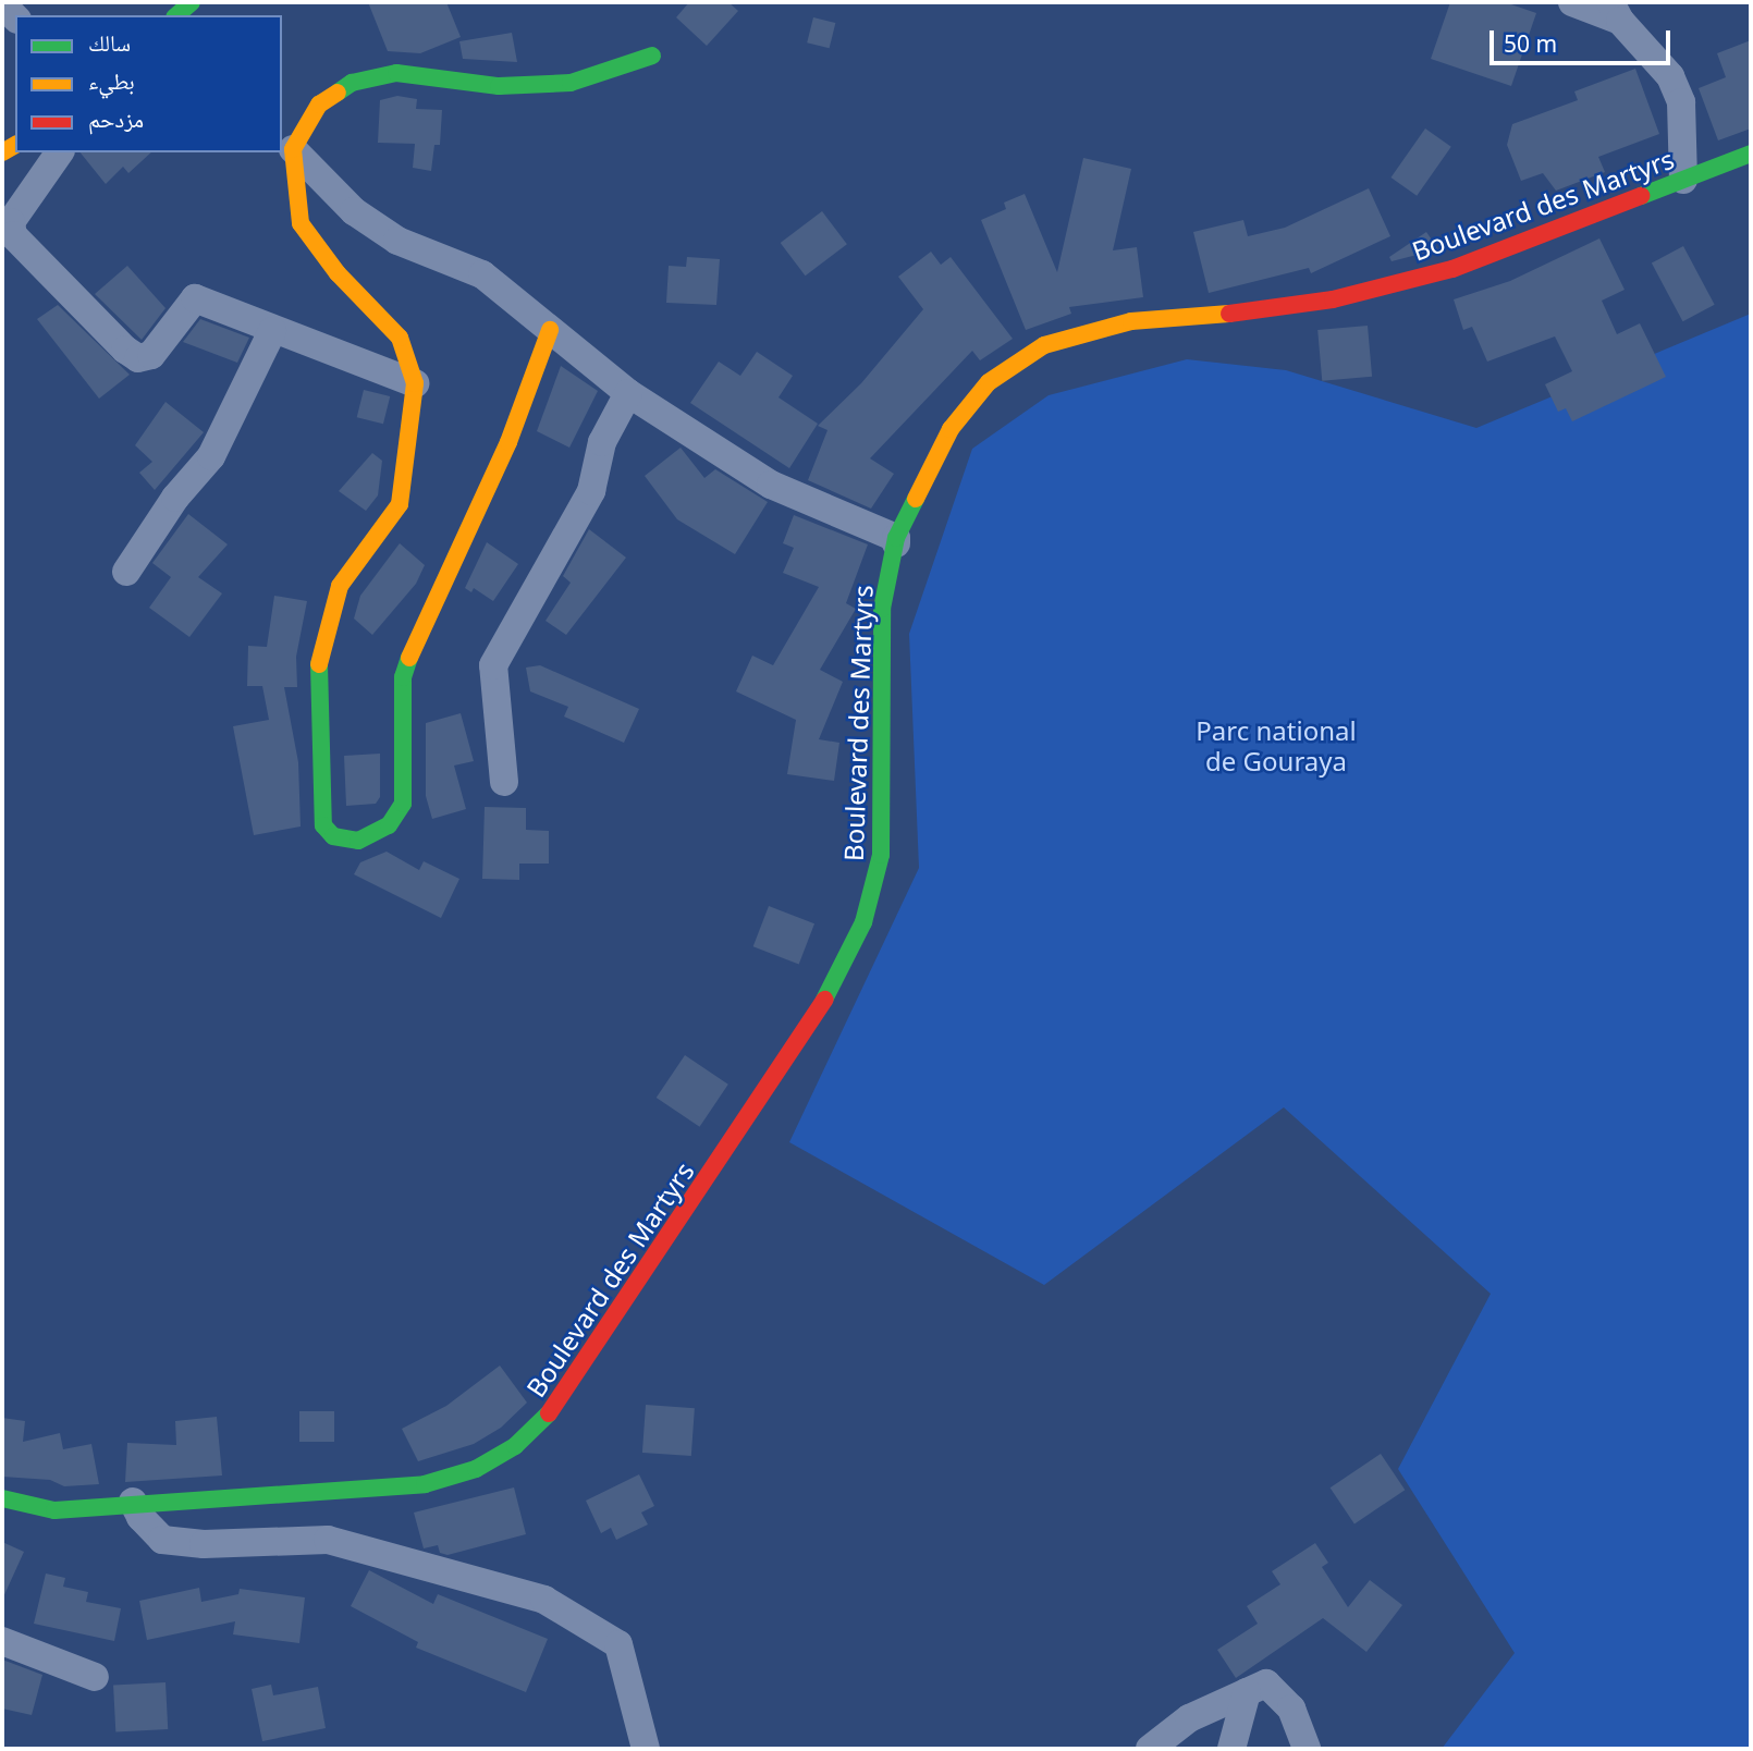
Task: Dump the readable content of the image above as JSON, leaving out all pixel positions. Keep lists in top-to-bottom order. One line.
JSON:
{"streets":{"main road":["Boulevard des Martyrs"]},"parks":["Parc national de Gouraya"],"legend":["سالك","بطيء","مزدحم"],"scale_bar":"50 m"}
